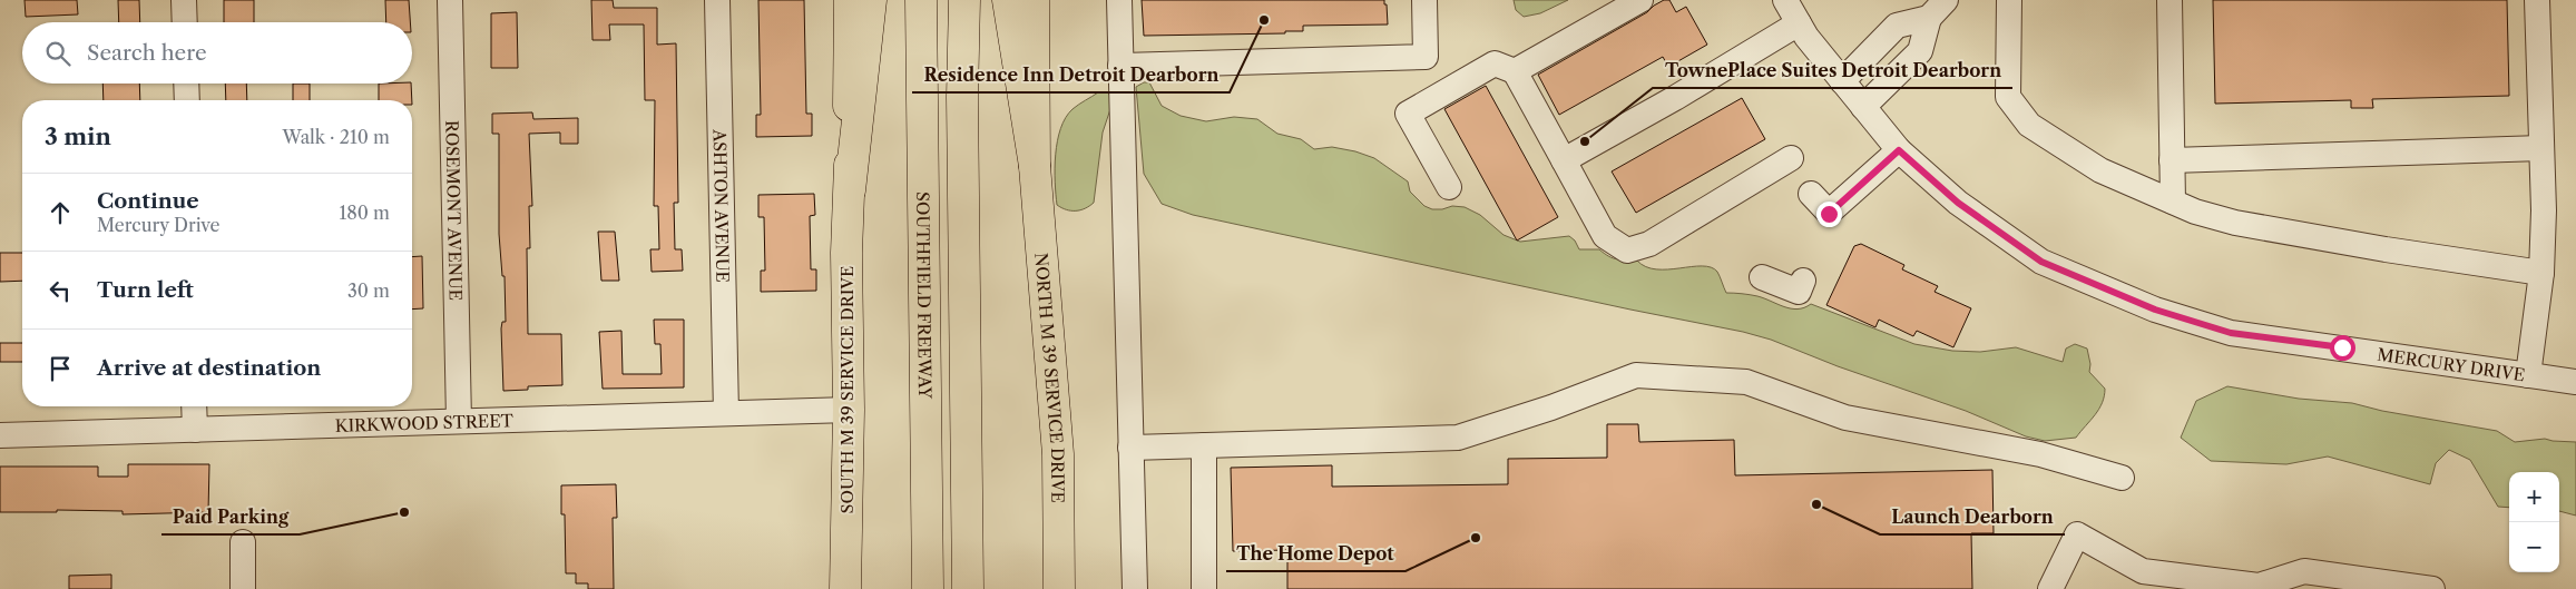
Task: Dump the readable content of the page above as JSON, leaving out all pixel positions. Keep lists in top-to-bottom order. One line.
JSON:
{"streets":{"main road":["SOUTHFIELD FREEWAY","NORTH M 39 SERVICE DRIVE","SOUTH M 39 SERVICE DRIVE"],"street":["ASHTON AVENUE","ROSEMONT AVENUE","MERCURY DRIVE","KIRKWOOD STREET"]},"crossings":[["ASHTON AVENUE","KIRKWOOD STREET"],["ROSEMONT AVENUE","KIRKWOOD STREET"],["SOUTH M 39 SERVICE DRIVE","KIRKWOOD STREET"]],"places":["Residence Inn Detroit Dearborn","TownePlace Suites Detroit Dearborn","Launch Dearborn","Paid Parking","The Home Depot"],"page":{"search":"Search here","heading":["3 min","Walk · 210 m"],"list":[["Continue","Mercury Drive","180 m"],["Turn left","30 m"],"Arrive at destination"],"map_buttons":["+","−"]}}
